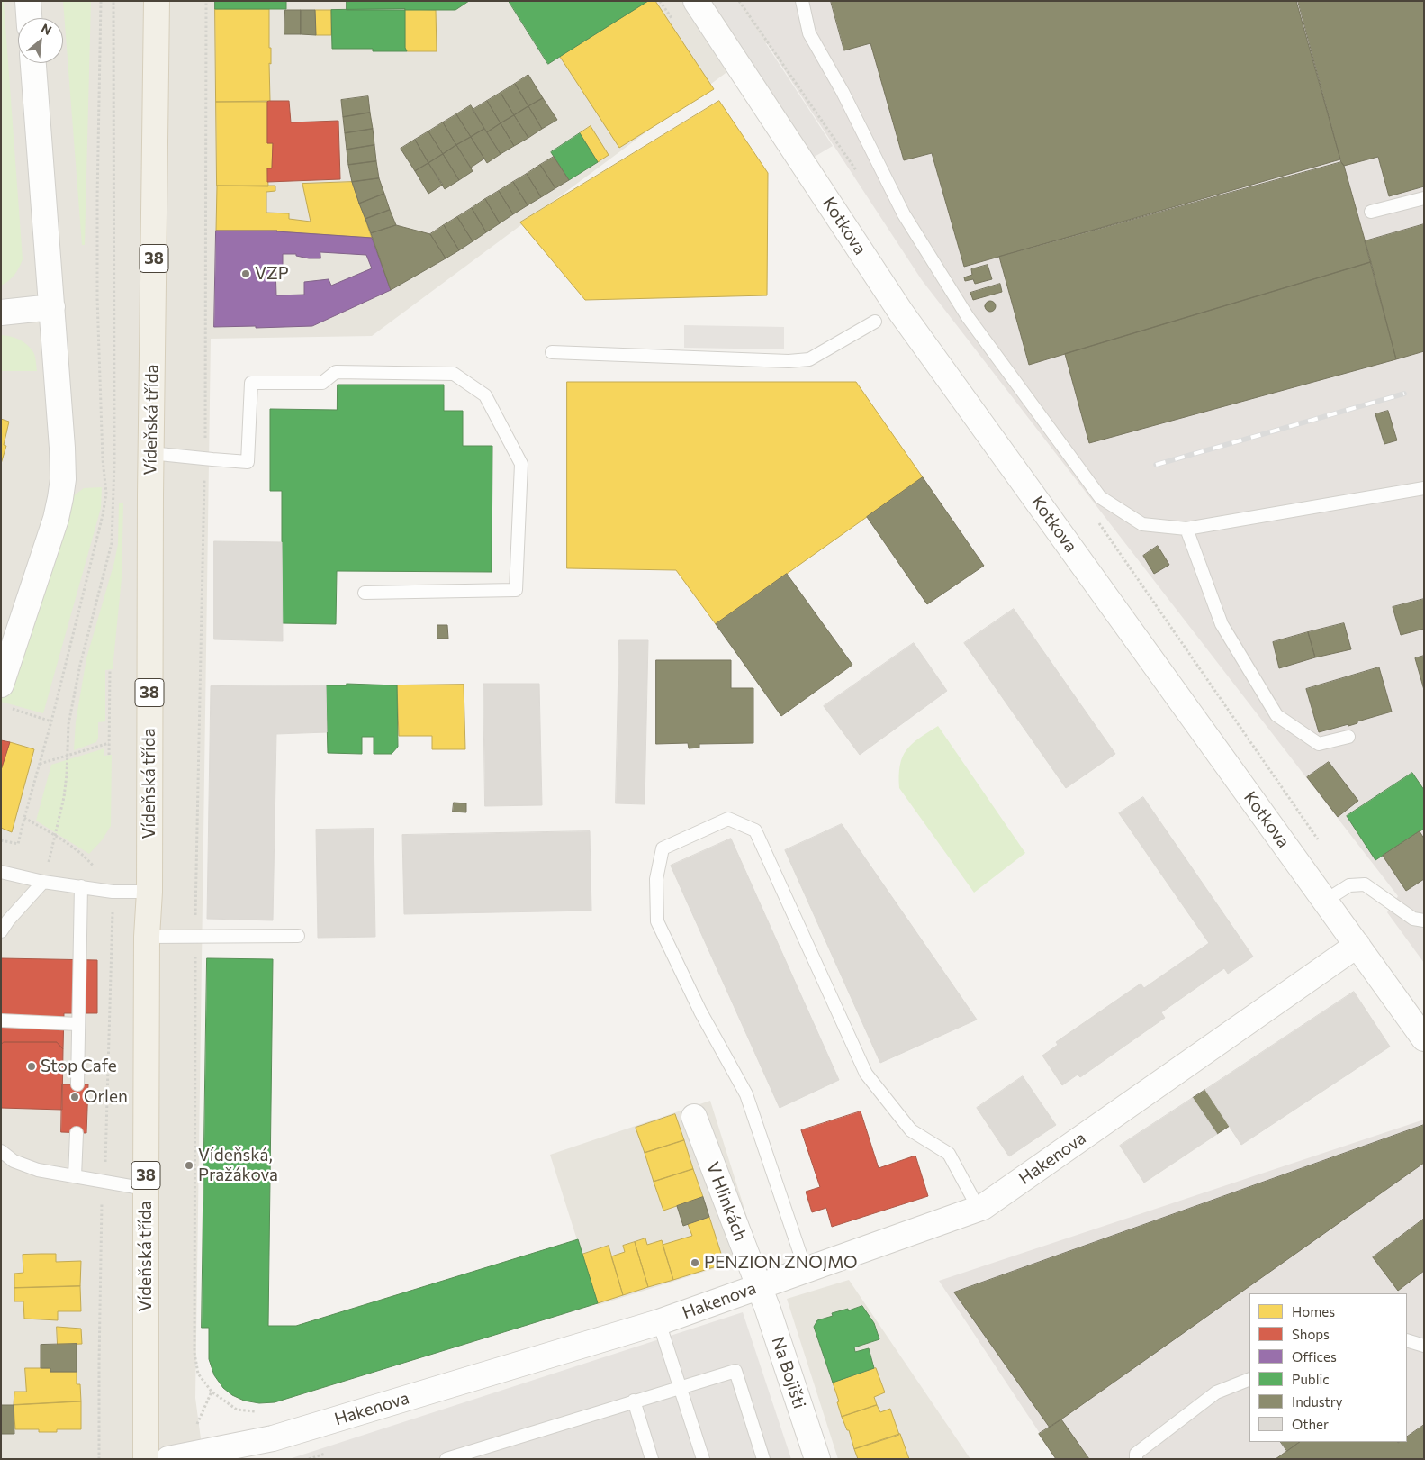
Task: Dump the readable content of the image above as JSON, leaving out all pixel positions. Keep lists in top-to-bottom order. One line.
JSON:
{"streets":{"main road":["38","Vídeňská třída"],"street":["Kotkova","Hakenova","V Hlinkách","Na Bojišti"]},"crossings":[["Kotkova","Hakenova"],["Hakenova","V Hlinkách"],["Hakenova","Na Bojišti"],["V Hlinkách","Na Bojišti"]],"places":["VZP","Stop Cafe","Orlen","Vídeňská, Pražákova","PENZION ZNOJMO"],"legend":["Homes","Shops","Offices","Public","Industry","Other"],"north":"top right"}
